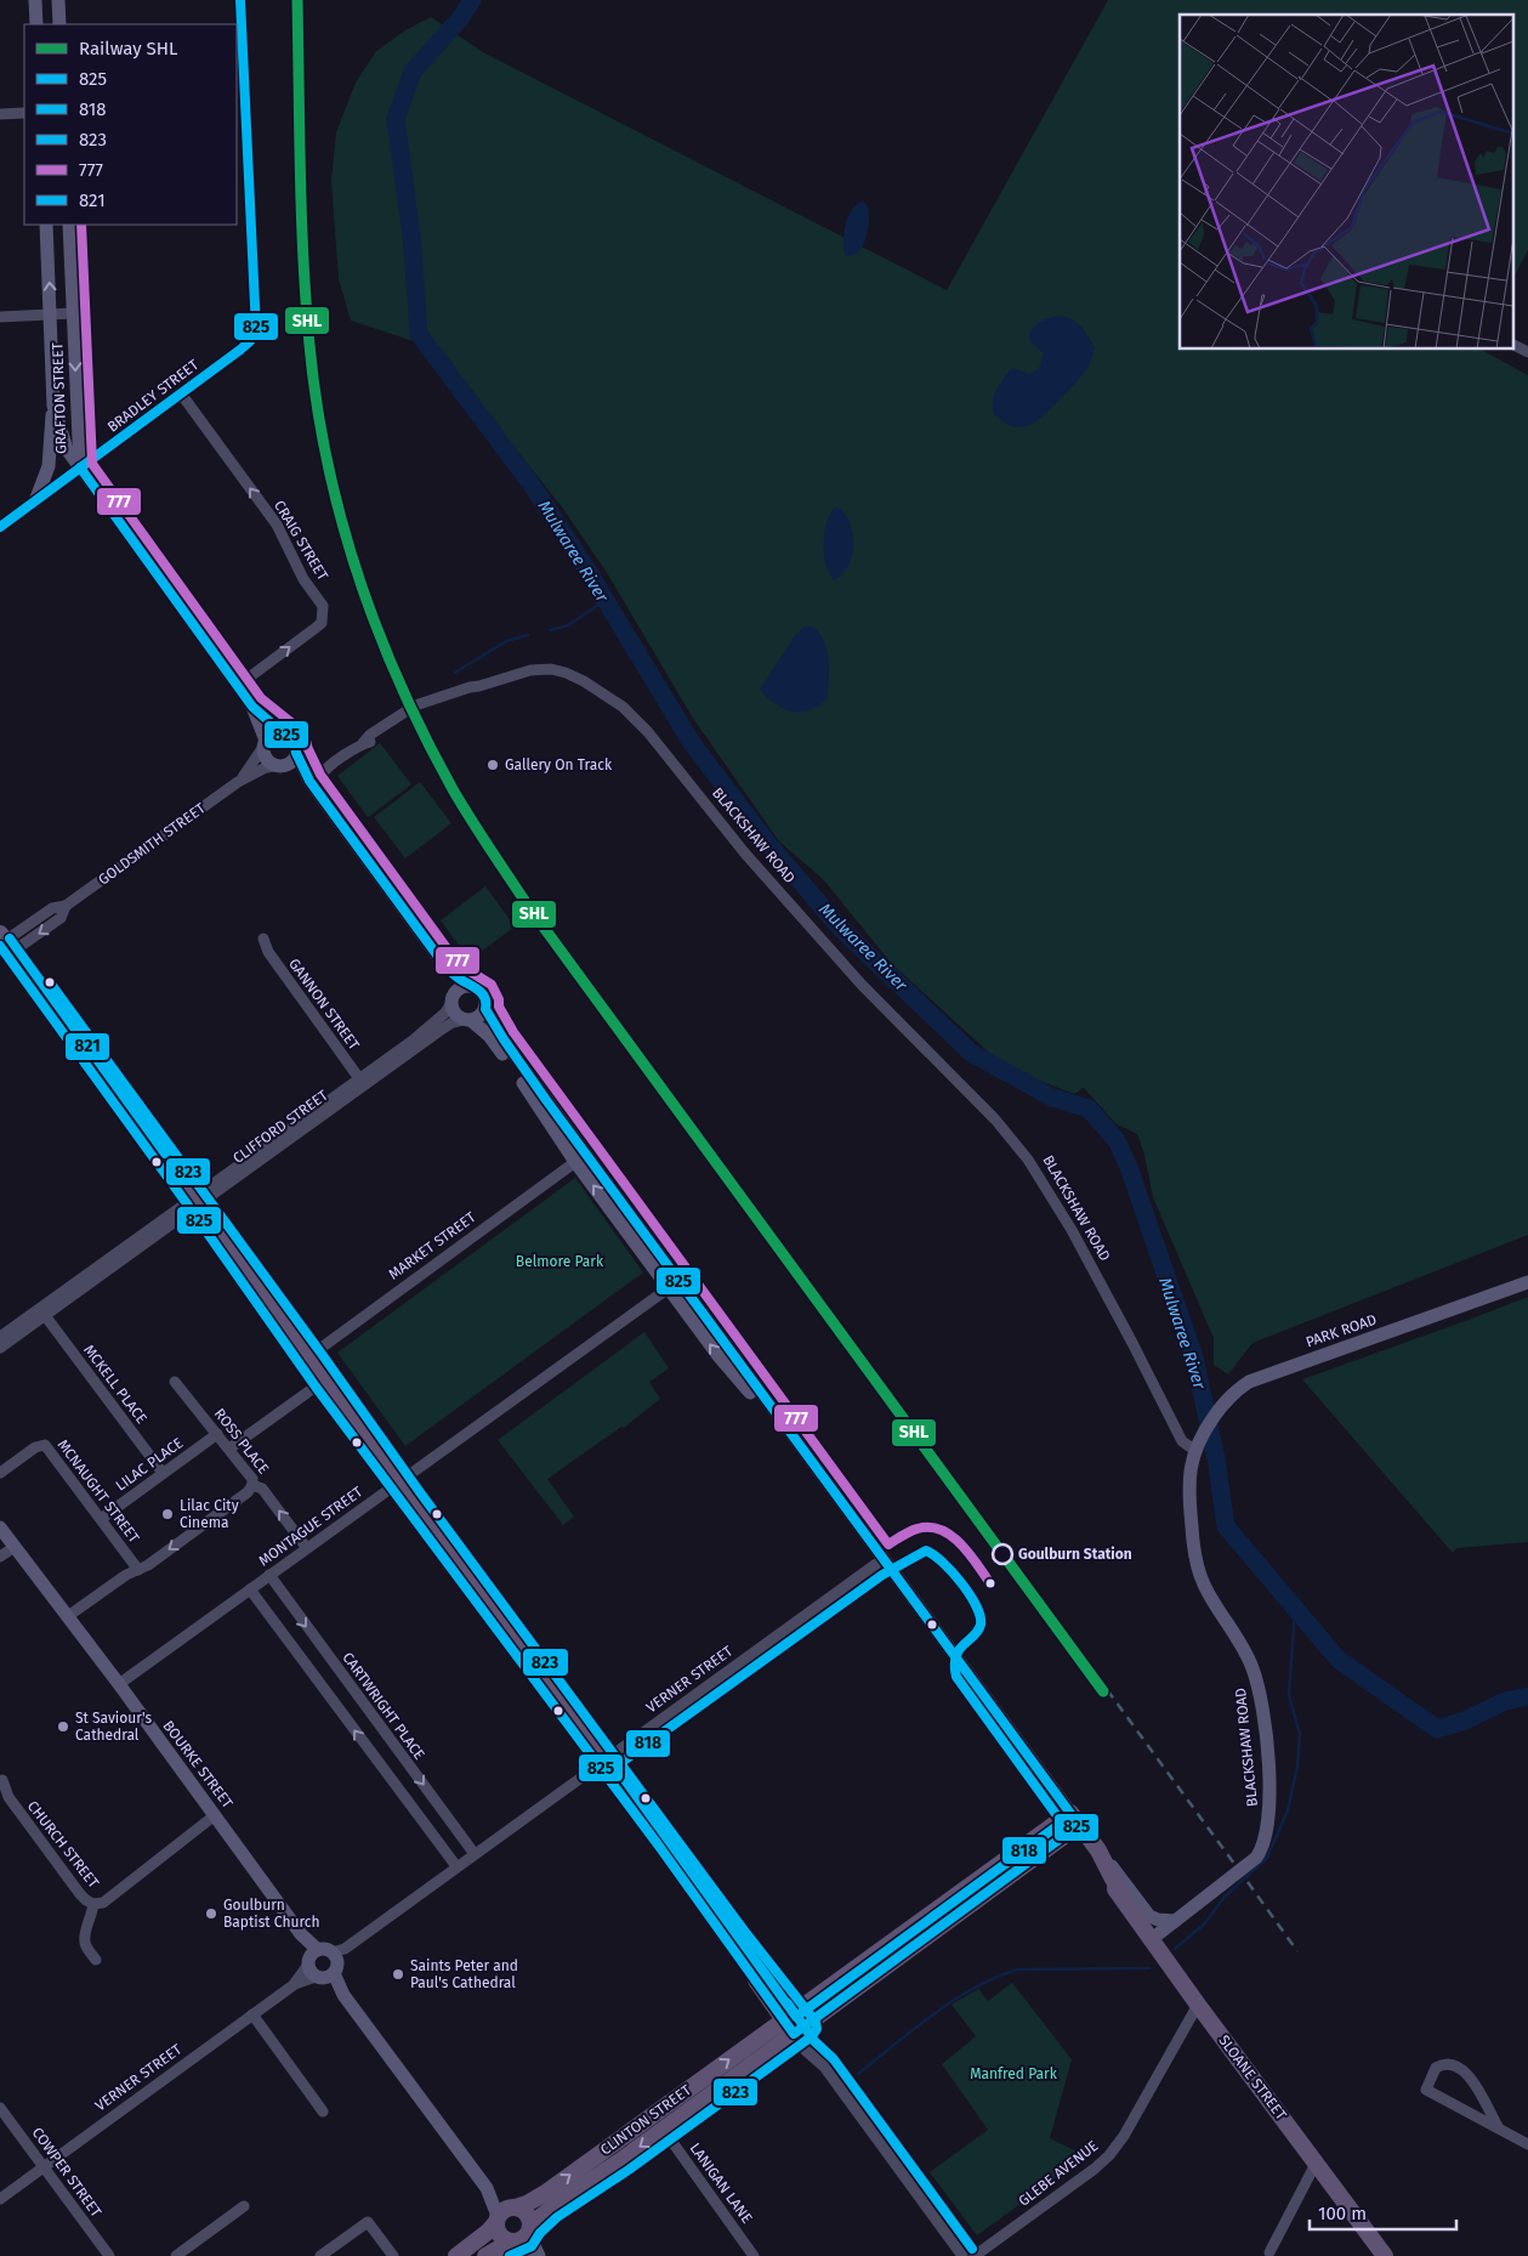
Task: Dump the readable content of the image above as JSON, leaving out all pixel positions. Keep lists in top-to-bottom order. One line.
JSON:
{"streets":{"main road":["SLOANE STREET","CLINTON STREET"],"street":["BRADLEY STREET","GRAFTON STREET","CRAIG STREET","BLACKSHAW ROAD","GOLDSMITH STREET","GANNON STREET","CLIFFORD STREET","MARKET STREET","PARK ROAD","MCKELL PLACE","ROSS PLACE","LILAC PLACE","MCNAUGHT STREET","MONTAGUE STREET","VERNER STREET","CARTWRIGHT PLACE","BOURKE STREET","CHURCH STREET","COWPER STREET","GLEBE AVENUE","LANIGAN LANE"]},"crossings":[["BRADLEY STREET","GRAFTON STREET"],["BRADLEY STREET","CRAIG STREET"],["BLACKSHAW ROAD","PARK ROAD"],["BLACKSHAW ROAD","SLOANE STREET"],["GANNON STREET","CLIFFORD STREET"],["CLIFFORD STREET","MCKELL PLACE"],["CLIFFORD STREET","SLOANE STREET"],["MARKET STREET","SLOANE STREET"],["MCKELL PLACE","LILAC PLACE"],["ROSS PLACE","LILAC PLACE"],["ROSS PLACE","MONTAGUE STREET"],["LILAC PLACE","MCNAUGHT STREET"],["MONTAGUE STREET","CARTWRIGHT PLACE"],["MONTAGUE STREET","BOURKE STREET"],["MONTAGUE STREET","SLOANE STREET"],["VERNER STREET","CARTWRIGHT PLACE"],["VERNER STREET","BOURKE STREET"],["VERNER STREET","SLOANE STREET"],["VERNER STREET","COWPER STREET"],["BOURKE STREET","CHURCH STREET"],["BOURKE STREET","CLINTON STREET"],["SLOANE STREET","CLINTON STREET"],["SLOANE STREET","GLEBE AVENUE"],["CLINTON STREET","LANIGAN LANE"]],"one_way":["ROSS PLACE"],"water":["Mulwaree River"],"parks":["Belmore Park","Manfred Park"],"places":["Gallery On Track","Lilac City Cinema","Goulburn Station","St Saviour's Cathedral","Goulburn Baptist Church","Saints Peter and Paul's Cathedral"],"lines":["rail line SHL","transit line 825","transit line 777","transit line 821","transit line 823","transit line 818"],"legend":["Railway SHL","825","818","823","777","821"],"scale_bar":"100 m"}
